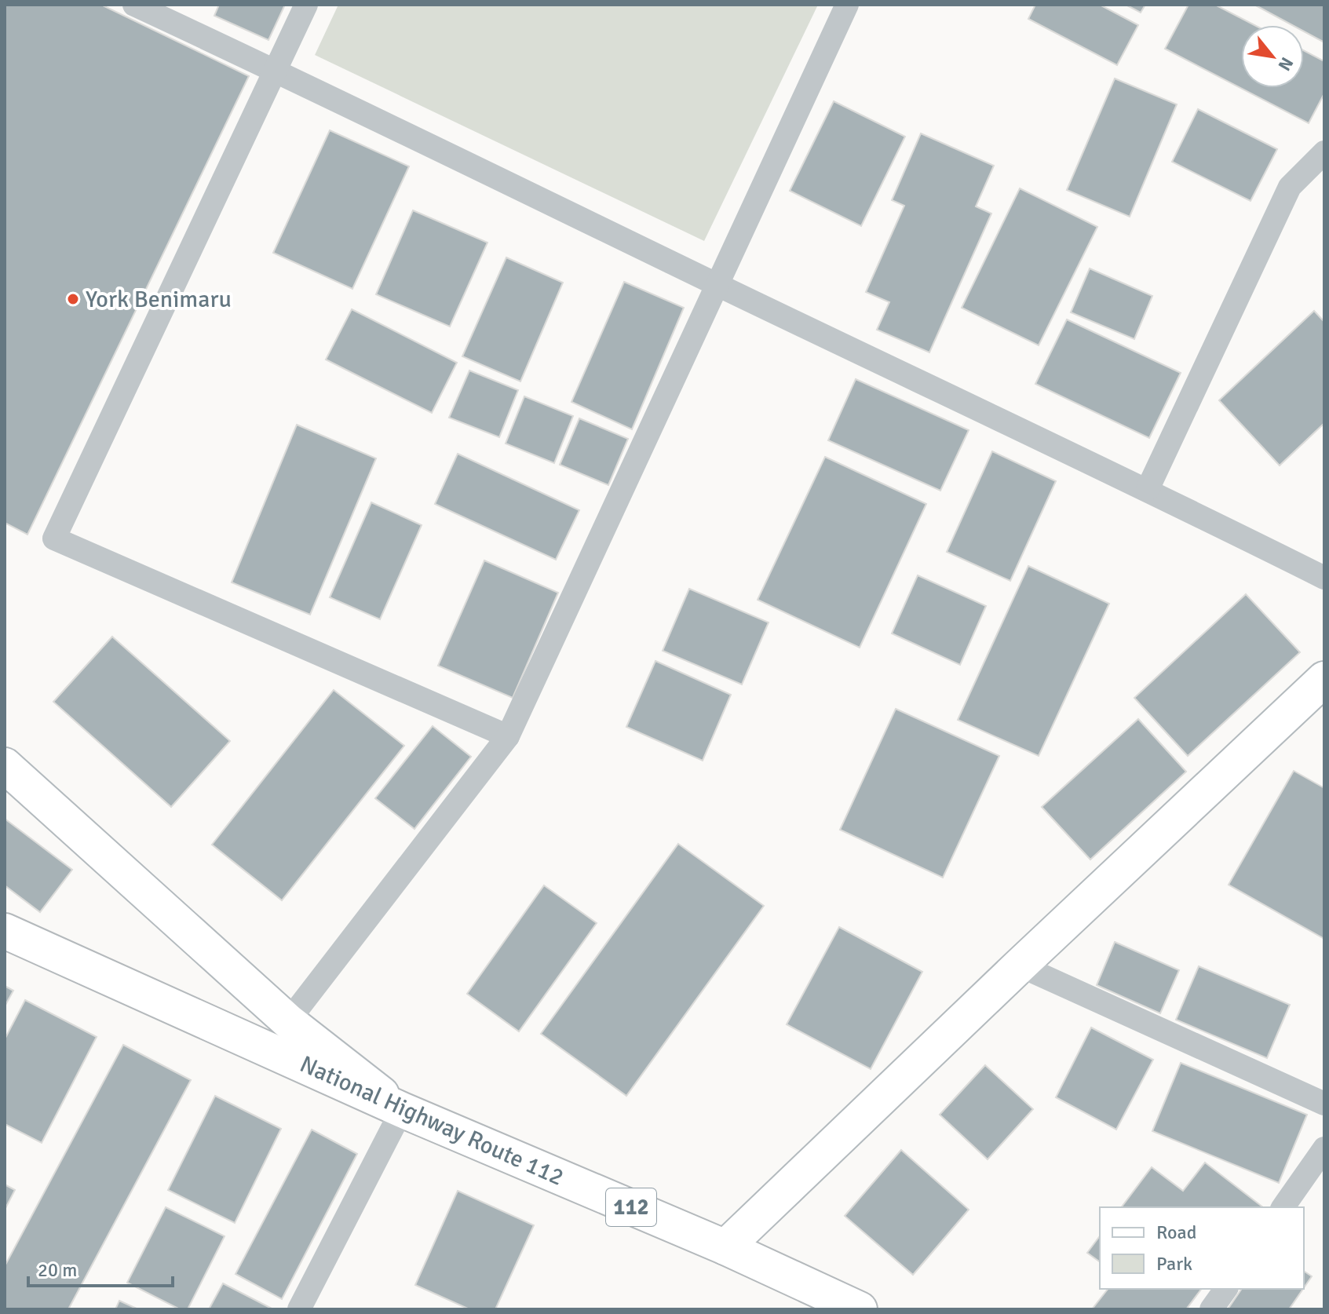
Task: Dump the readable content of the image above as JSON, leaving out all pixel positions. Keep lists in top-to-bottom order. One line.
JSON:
{"streets":{"main road":["National Highway Route 112","112"]},"places":["York Benimaru"],"legend":["Road","Park"],"scale_bar":"20 m","north":"bottom right"}
